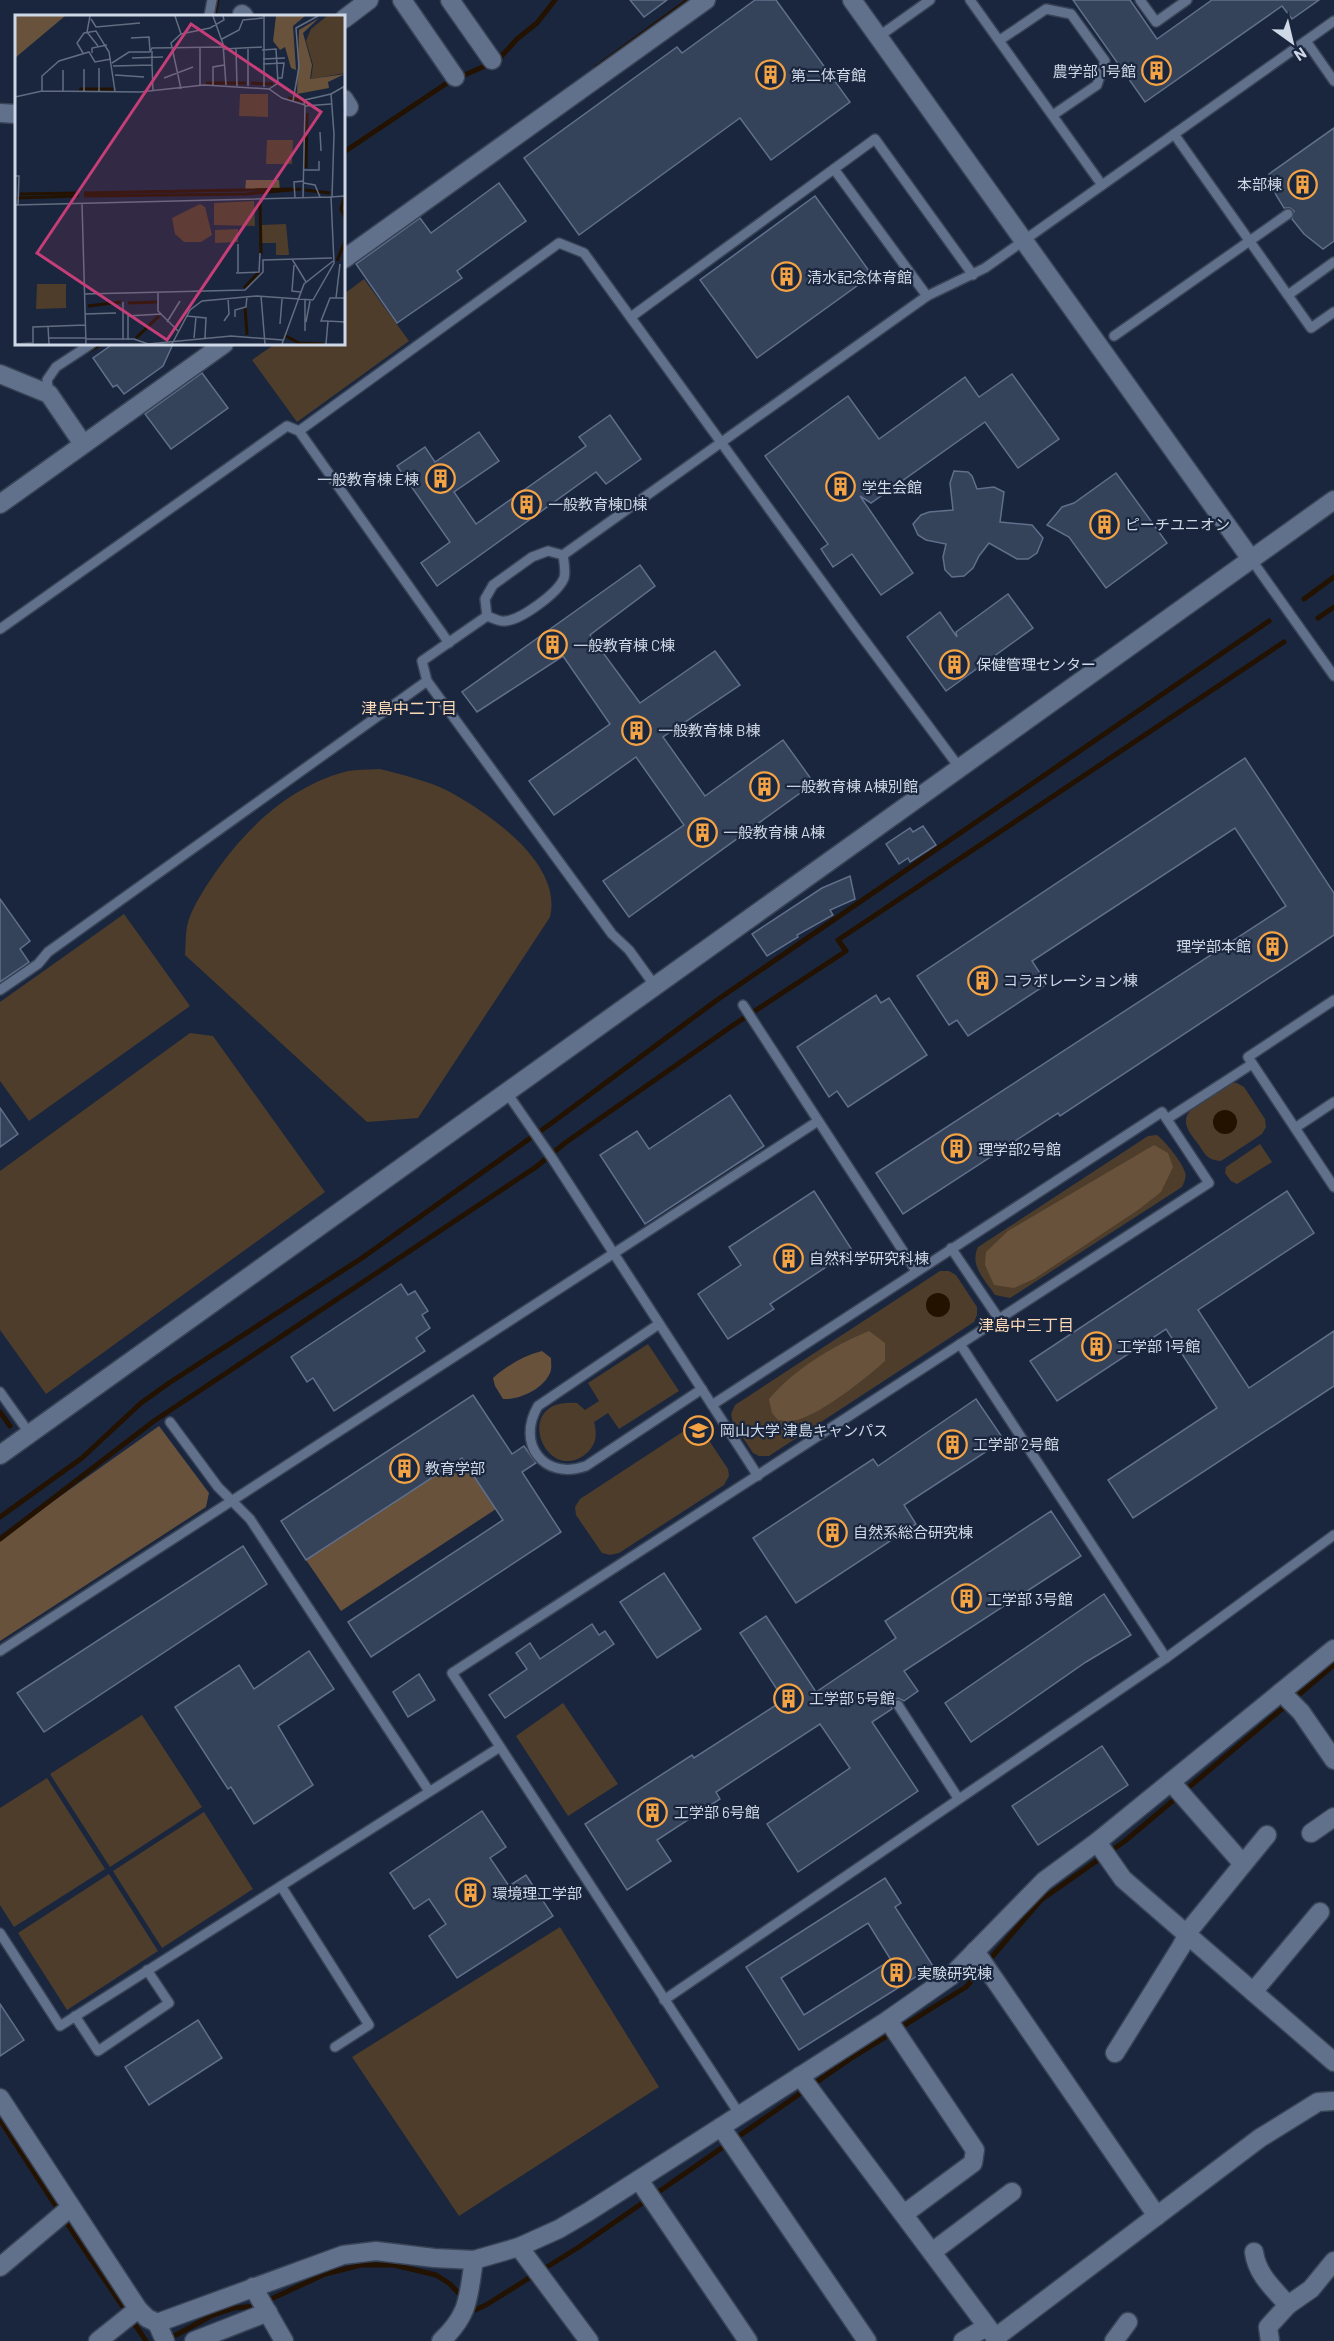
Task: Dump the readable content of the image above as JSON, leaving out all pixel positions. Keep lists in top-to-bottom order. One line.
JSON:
{"districts":["津島中二丁目","津島中三丁目"],"places":{"building":["農学部 1号館","第二体育館","本部棟","清水記念体育館","一般教育棟 E棟","学生会館","一般教育棟D棟","ピーチユニオン","一般教育棟 C棟","保健管理センター","一般教育棟 B棟","一般教育棟 A棟別館","一般教育棟 A棟","理学部本館","コラボレーション棟","理学部2号館","自然科学研究科棟","工学部 1号館","工学部 2号館","教育学部","自然系総合研究棟","工学部 3号館","工学部 5号館","工学部 6号館","環境理工学部","実験研究棟"],"school or university":["岡山大学 津島キャンパス"]},"north":"bottom right"}
